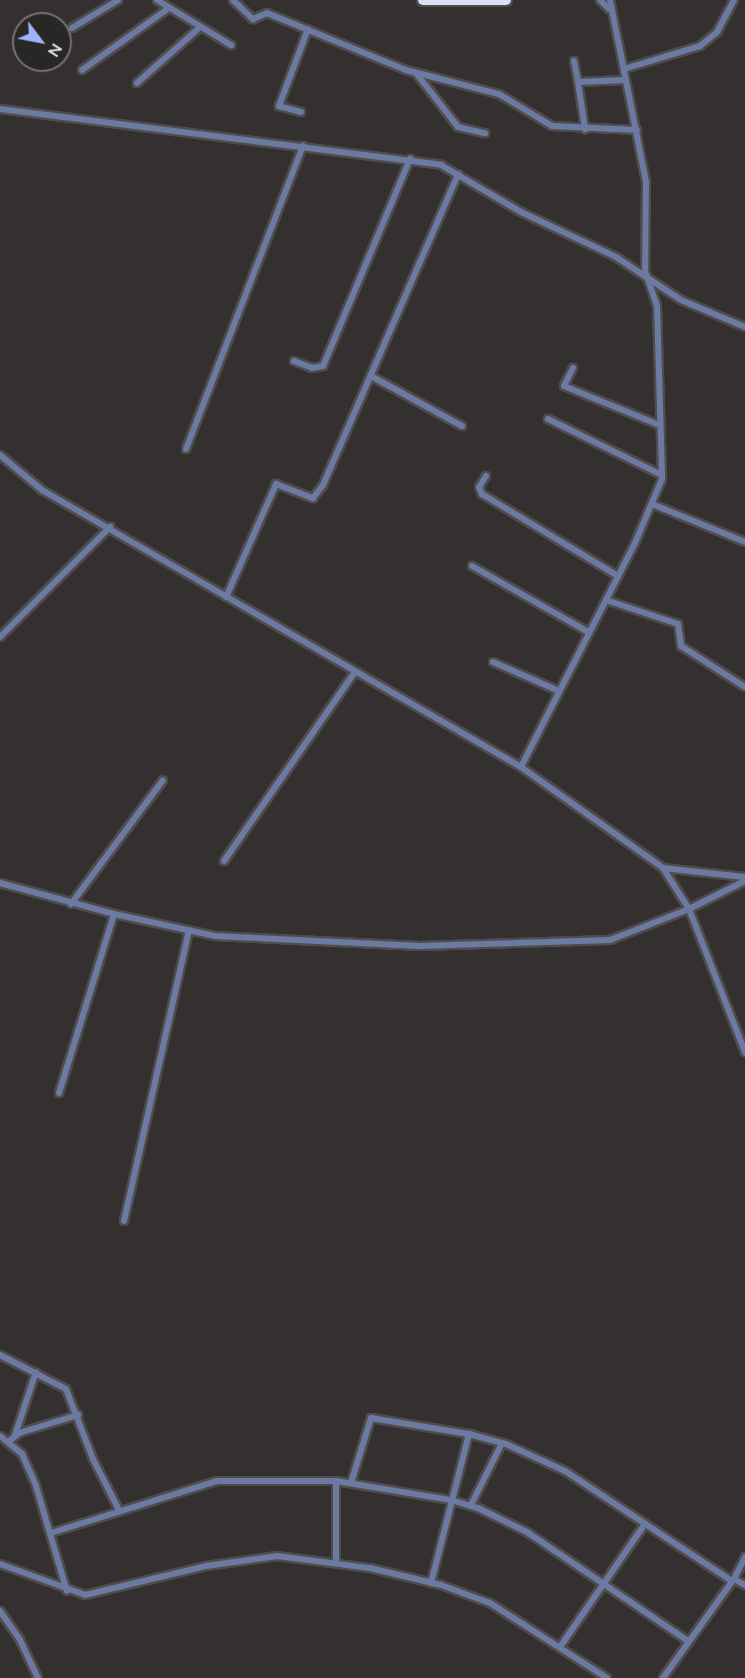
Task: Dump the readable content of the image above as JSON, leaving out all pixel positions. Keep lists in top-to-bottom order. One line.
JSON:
{"north":"bottom right"}
